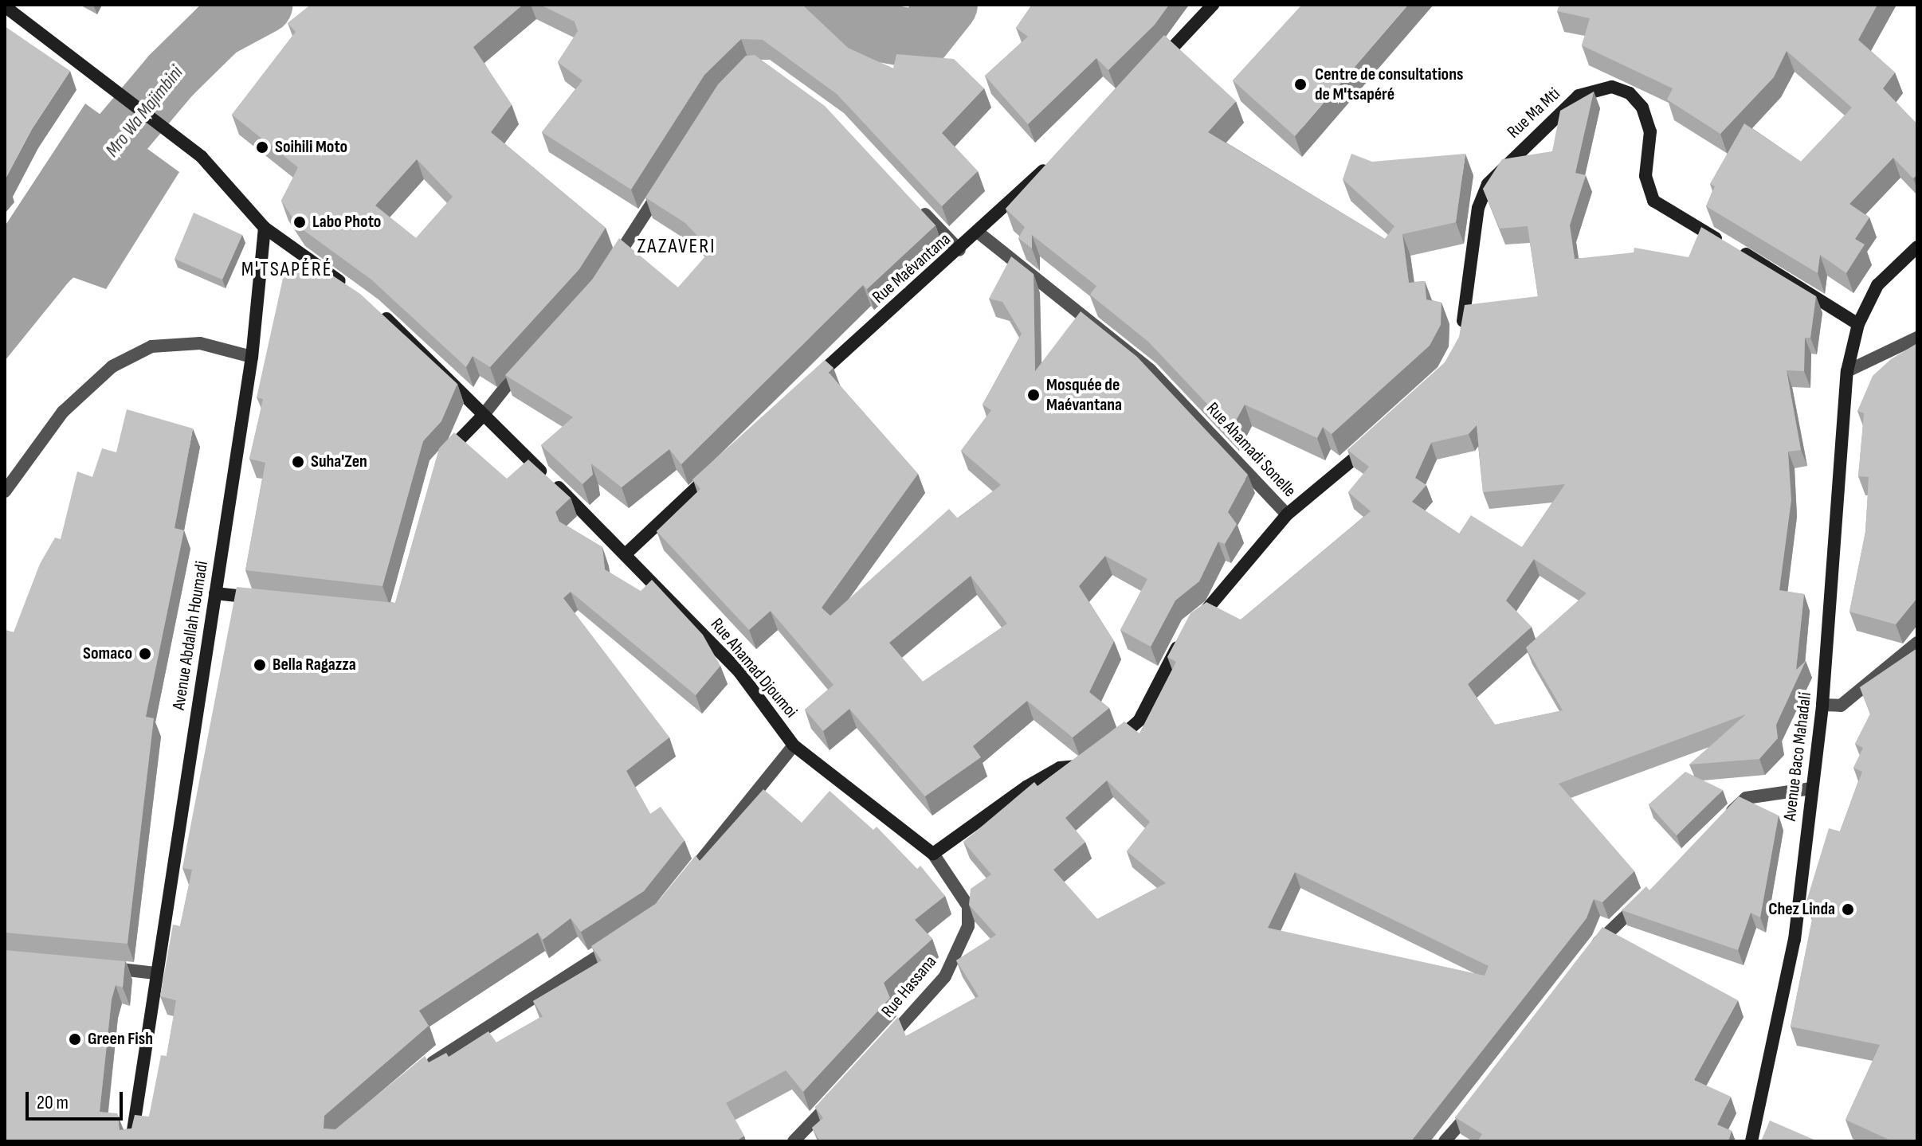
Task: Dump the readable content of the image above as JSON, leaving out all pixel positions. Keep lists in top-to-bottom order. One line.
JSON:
{"streets":{"street":["Rue Ma Mti","Rue Maévantana","Rue Ahamadi Sonelle","Avenue Abdallah Houmadi","Rue Ahamad Djoumoi","Avenue Baco Mahadali","Rue Hassana"]},"crossings":[["Rue Maévantana","Rue Ahamadi Sonelle"],["Rue Ahamad Djoumoi","Rue Hassana"]],"districts":["ZAZAVERI","M'TSAPÉRÉ"],"water":["Mro Wa Majimbini"],"places":["Centre de consultations de M'tsapéré","Soihili Moto","Labo Photo","Mosquée de Maévantana","Suha'Zen","Somaco","Bella Ragazza","Chez Linda","Green Fish"],"scale_bar":"20 m"}
